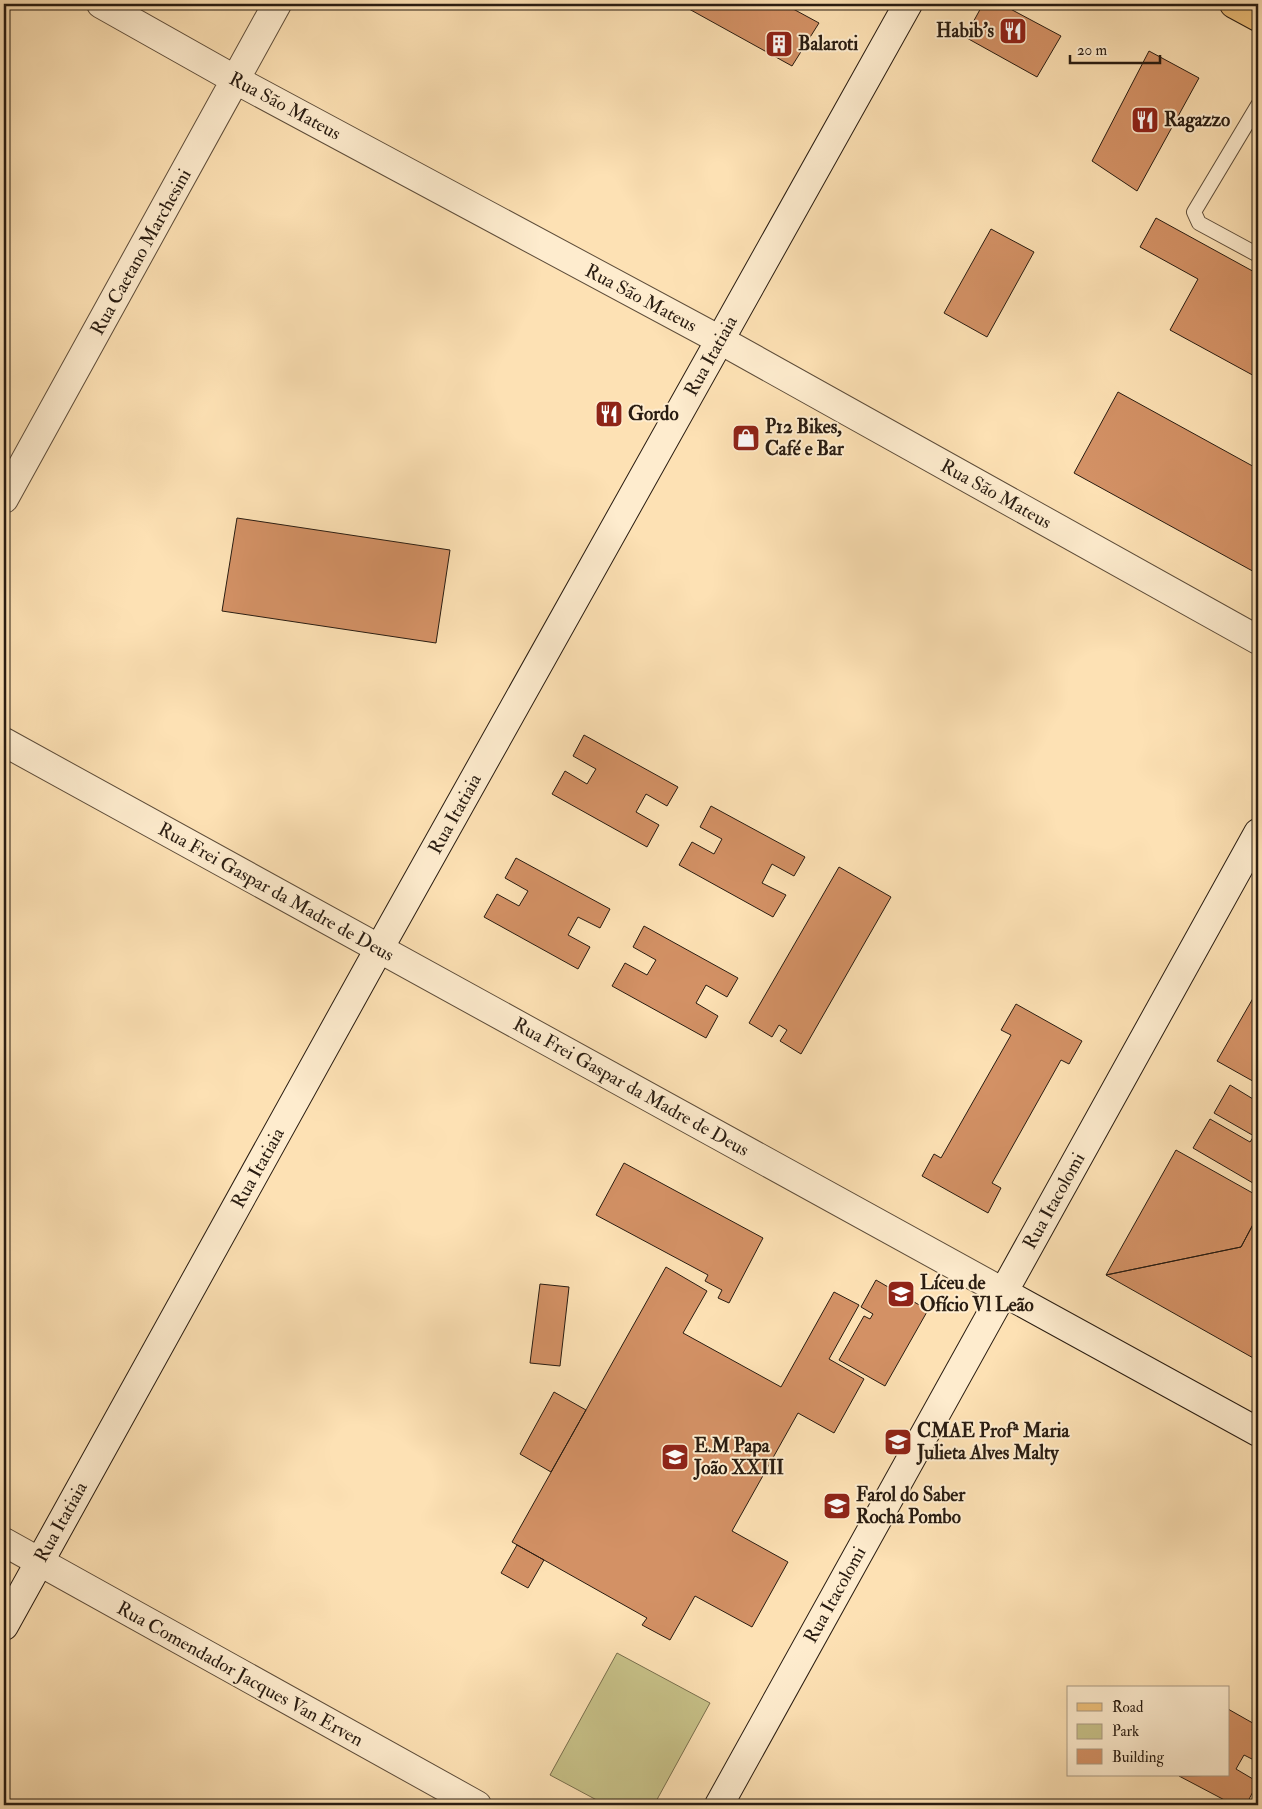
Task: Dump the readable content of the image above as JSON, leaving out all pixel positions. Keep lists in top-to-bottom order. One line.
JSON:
{"streets":{"street":["Rua São Mateus","Rua Caetano Marchesini","Rua Itatiaia","Rua Frei Gaspar da Madre de Deus","Rua Itacolomi","Rua Comendador Jacques Van Erven"]},"crossings":[["Rua São Mateus","Rua Caetano Marchesini"],["Rua São Mateus","Rua Itatiaia"],["Rua Itatiaia","Rua Frei Gaspar da Madre de Deus"],["Rua Itatiaia","Rua Comendador Jacques Van Erven"],["Rua Frei Gaspar da Madre de Deus","Rua Itacolomi"]],"places":{"restaurant":["Habib's","Ragazzo","Gordo"],"building":["Balaroti"],"shop":["P12 Bikes, Café e Bar"],"school or university":["Líceu de Ofício Vl Leão","CMAE Profª Maria Julieta Alves Malty","E.M Papa João XXIII","Farol do Saber Rocha Pombo"]},"legend":["Road","Park","Building"],"scale_bar":"20 m"}
